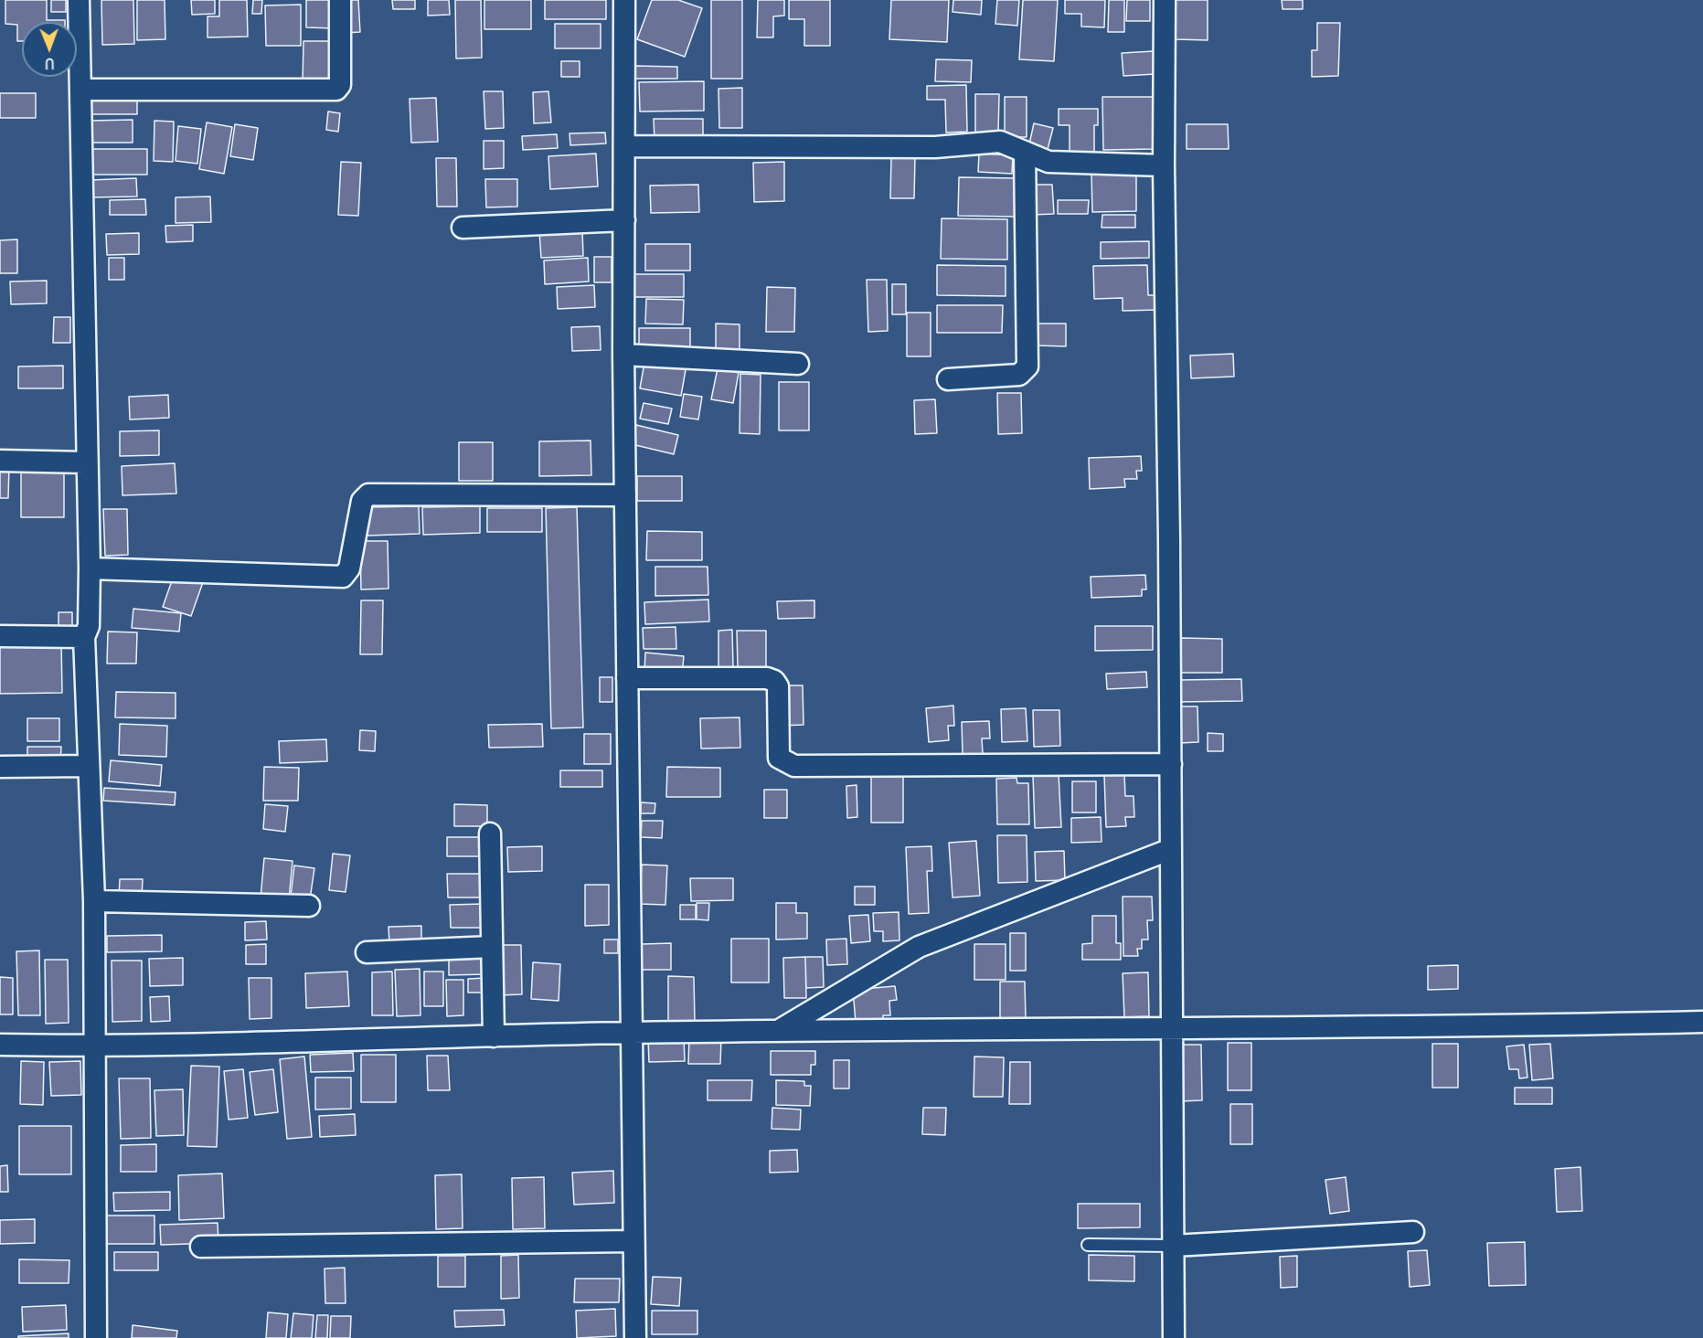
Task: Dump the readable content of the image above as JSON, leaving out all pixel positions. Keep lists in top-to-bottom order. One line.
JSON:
{"north":"bottom"}
